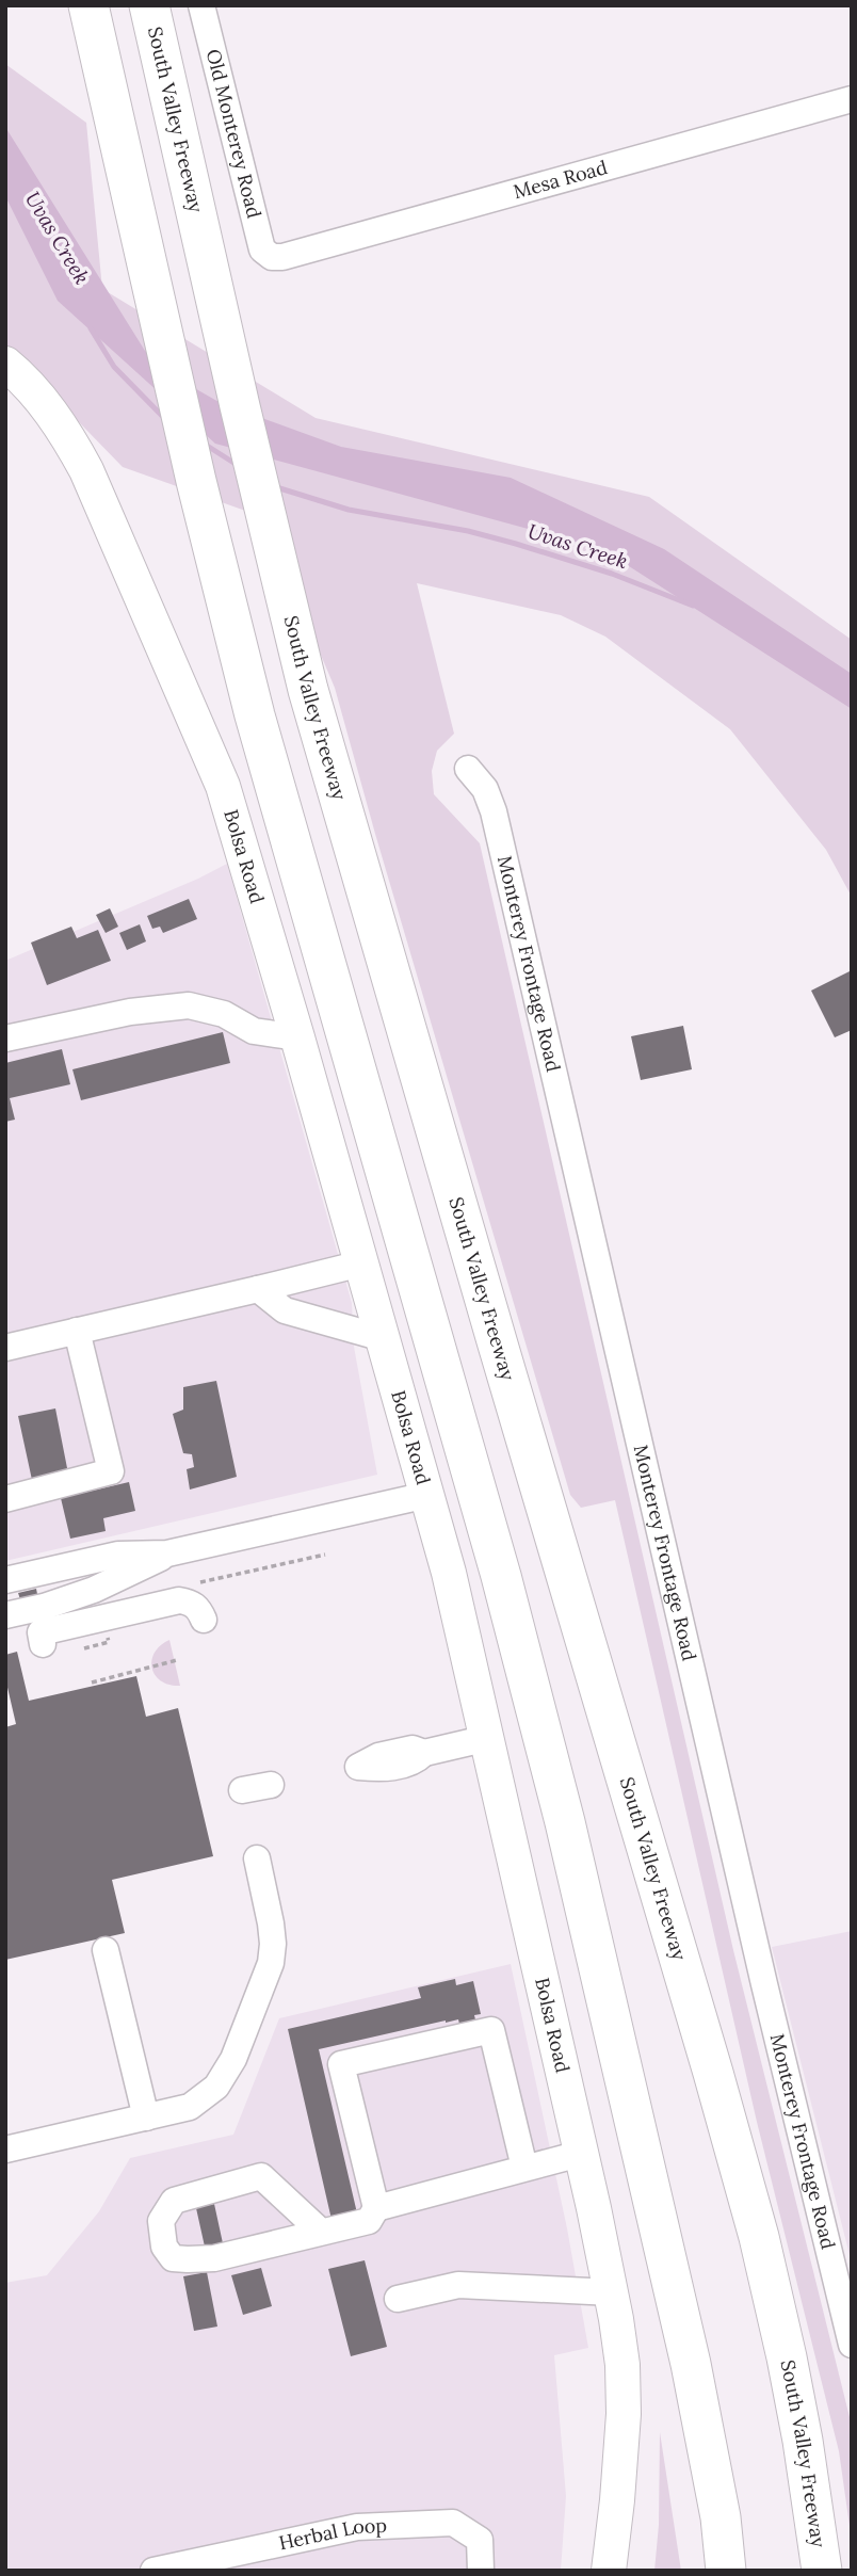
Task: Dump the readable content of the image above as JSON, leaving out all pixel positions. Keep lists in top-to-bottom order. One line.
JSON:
{"streets":{"highway":["South Valley Freeway"],"main road":["Bolsa Road"],"street":["Old Monterey Road","Mesa Road","Monterey Frontage Road","Herbal Loop"]},"crossings":[["Old Monterey Road","Mesa Road"]],"water":["Uvas Creek"]}
